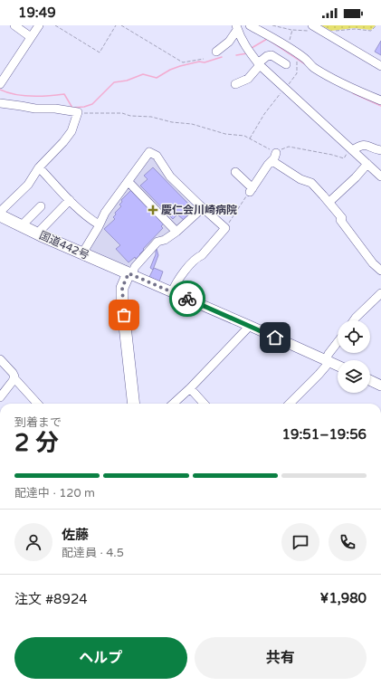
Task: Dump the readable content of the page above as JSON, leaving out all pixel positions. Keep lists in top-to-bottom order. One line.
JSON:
{"streets":{"highway":["国道442号"]},"places":{"health":["慶仁会川崎病院"]},"page":{"status":"19:49","heading":["2 分","到着まで","19:51–19:56"],"panel":["佐藤","配達員 · 4.5","注文 #8924","¥1,980"],"bar":"配達中 · 120 m","buttons":["ヘルプ","共有"]}}
